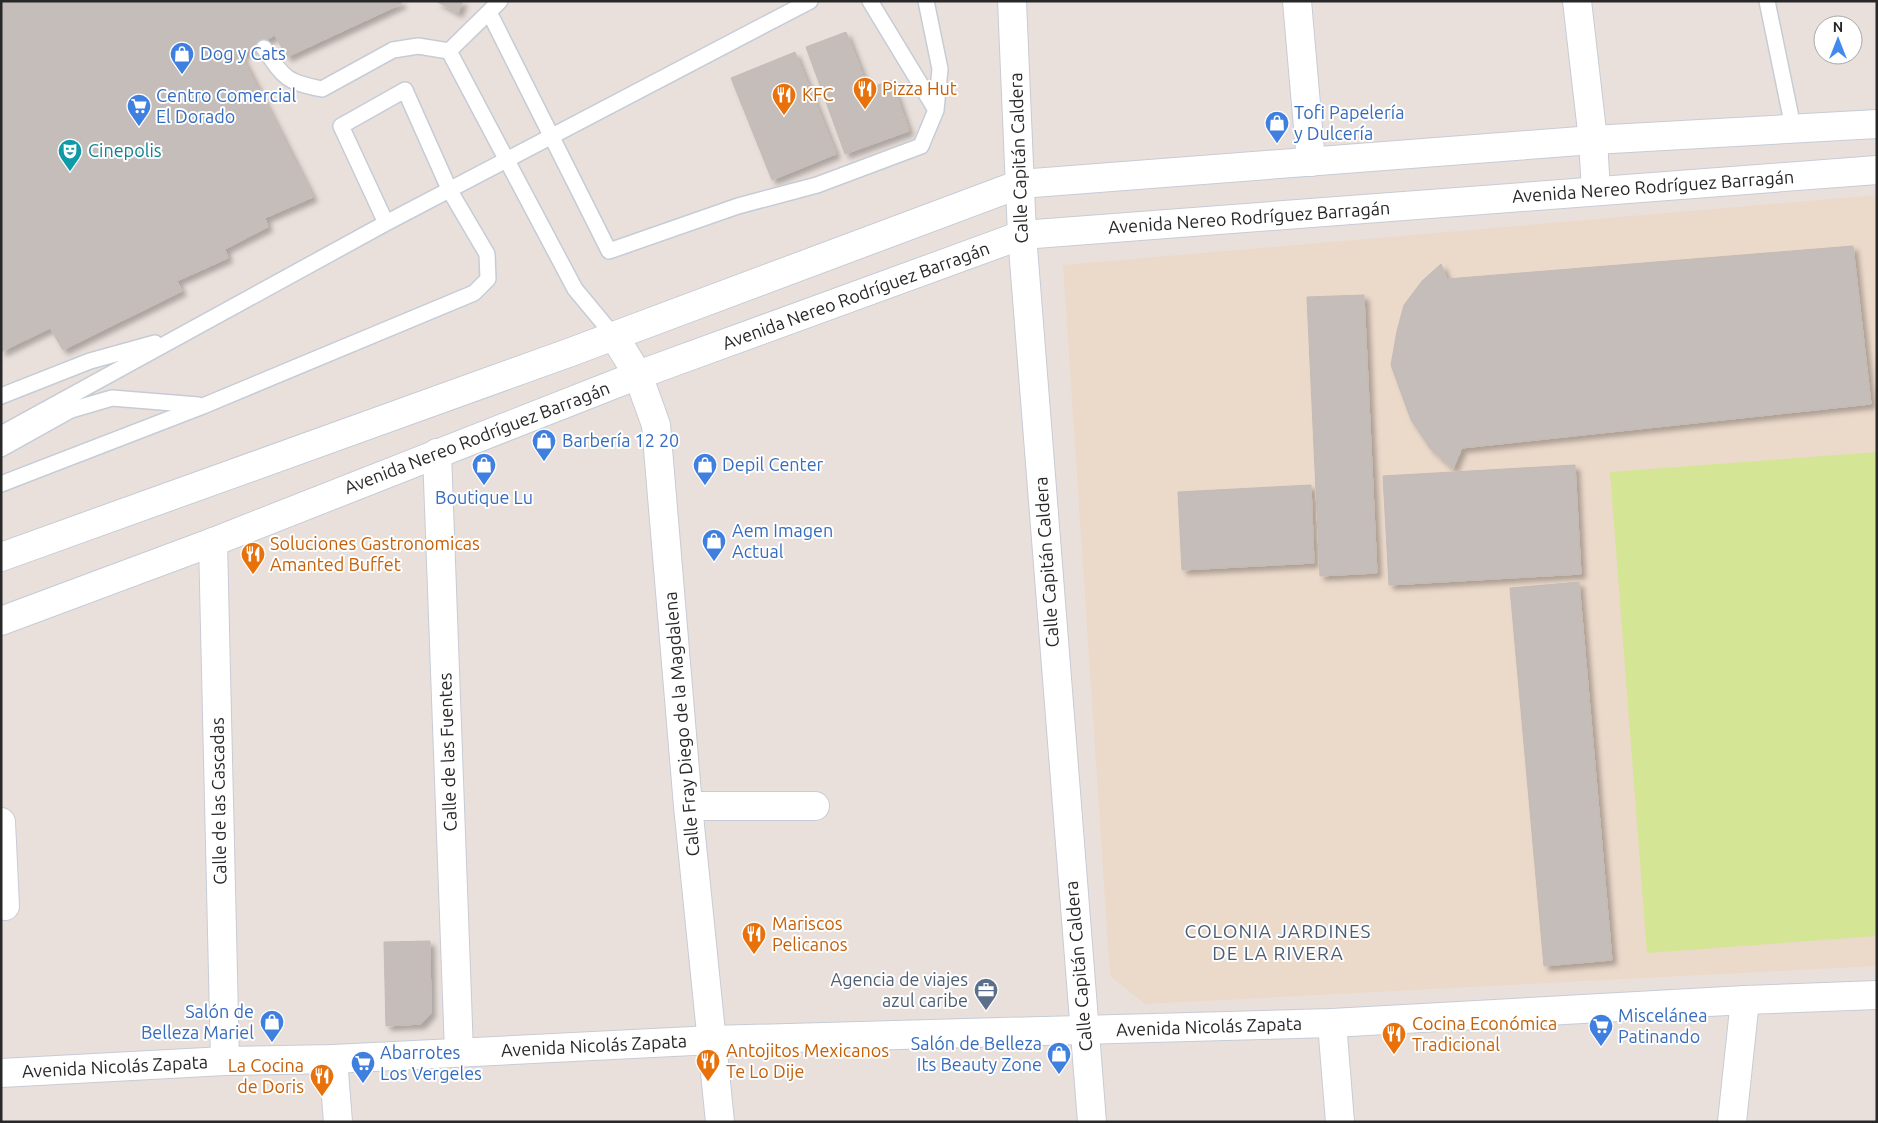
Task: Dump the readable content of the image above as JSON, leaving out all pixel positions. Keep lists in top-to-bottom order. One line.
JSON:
{"streets":{"street":["Calle Capitán Caldera","Avenida Nereo Rodríguez Barragán","Calle Fray Diego de la Magdalena","Calle de las Fuentes","Calle de las Cascadas","Avenida Nicolás Zapata"]},"crossings":[["Calle Capitán Caldera","Avenida Nereo Rodríguez Barragán"],["Calle Capitán Caldera","Avenida Nicolás Zapata"],["Avenida Nereo Rodríguez Barragán","Calle Fray Diego de la Magdalena"],["Avenida Nereo Rodríguez Barragán","Calle de las Fuentes"],["Avenida Nereo Rodríguez Barragán","Calle de las Cascadas"],["Calle Fray Diego de la Magdalena","Avenida Nicolás Zapata"],["Calle de las Fuentes","Avenida Nicolás Zapata"],["Calle de las Cascadas","Avenida Nicolás Zapata"]],"districts":["COLONIA JARDINES DE LA RIVERA"],"places":{"shop":["Dog y Cats","Tofi Papelería y Dulcería","Barbería 12 20","Boutique Lu","Depil Center","Aem Imagen Actual","Salón de Belleza Mariel","Salón de Belleza Its Beauty Zone"],"restaurant":["Pizza Hut","KFC","Soluciones Gastronomicas Amanted Buffet","Mariscos Pelicanos","Cocina Económica Tradicional","Antojitos Mexicanos Te Lo Dije","La Cocina de Doris"],"supermarket":["Centro Comercial El Dorado","Miscelánea Patinando","Abarrotes Los Vergeles"],"theatre":["Cinepolis"],"office":["Agencia de viajes azul caribe"]},"north":"top"}
